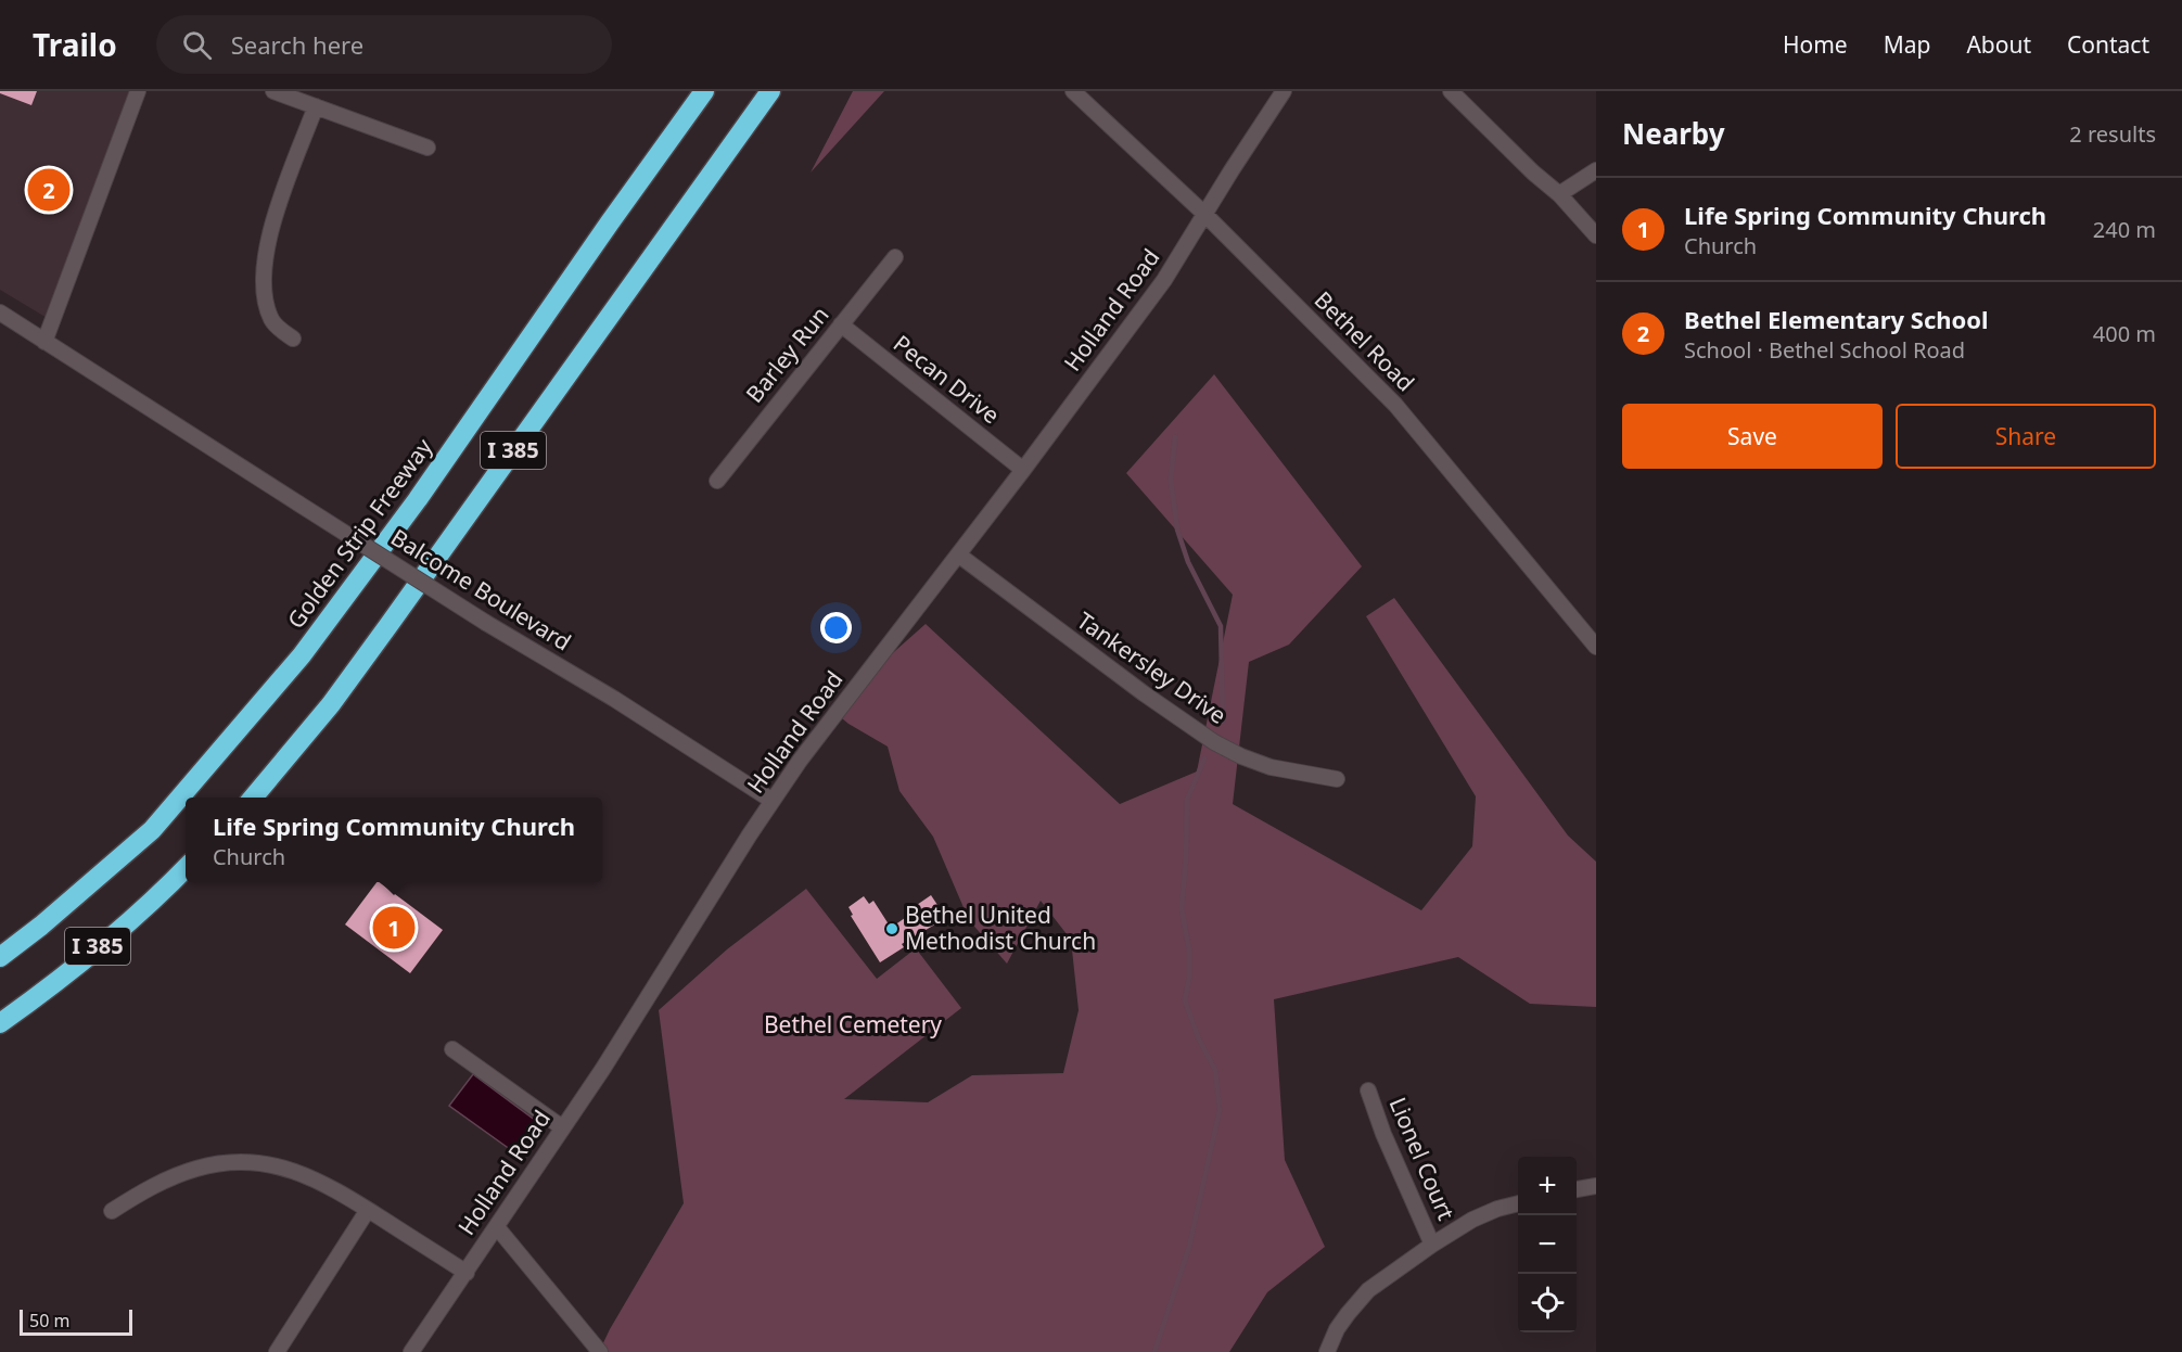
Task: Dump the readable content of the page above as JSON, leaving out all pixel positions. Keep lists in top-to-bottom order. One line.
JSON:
{"streets":{"highway":["I 385","Golden Strip Freeway"],"street":["Holland Road","Bethel Road","Barley Run","Pecan Drive","Balcome Boulevard","Tankersley Drive","Lionel Court"]},"crossings":[["Holland Road","Bethel Road"],["Holland Road","Pecan Drive"],["Holland Road","Balcome Boulevard"],["Holland Road","Tankersley Drive"],["Barley Run","Pecan Drive"]],"parks":["Bethel Cemetery"],"places":["Bethel United Methodist Church"],"scale_bar":"50 m","page":{"header":"Trailo","search":"Search here","nav":["Home","Map","About","Contact"],"heading":["Nearby","2 results"],"pins":["2","1"],"list":[{"mark":"1","name":"Life Spring Community Church","note":"Church","value":"240 m"},{"mark":"2","name":"Bethel Elementary School","note":"School · Bethel School Road","value":"400 m"}],"buttons":["Save","Share"],"popup":["Life Spring Community Church","Church"],"map_buttons":["+","−"],"scale":"50 m"}}
